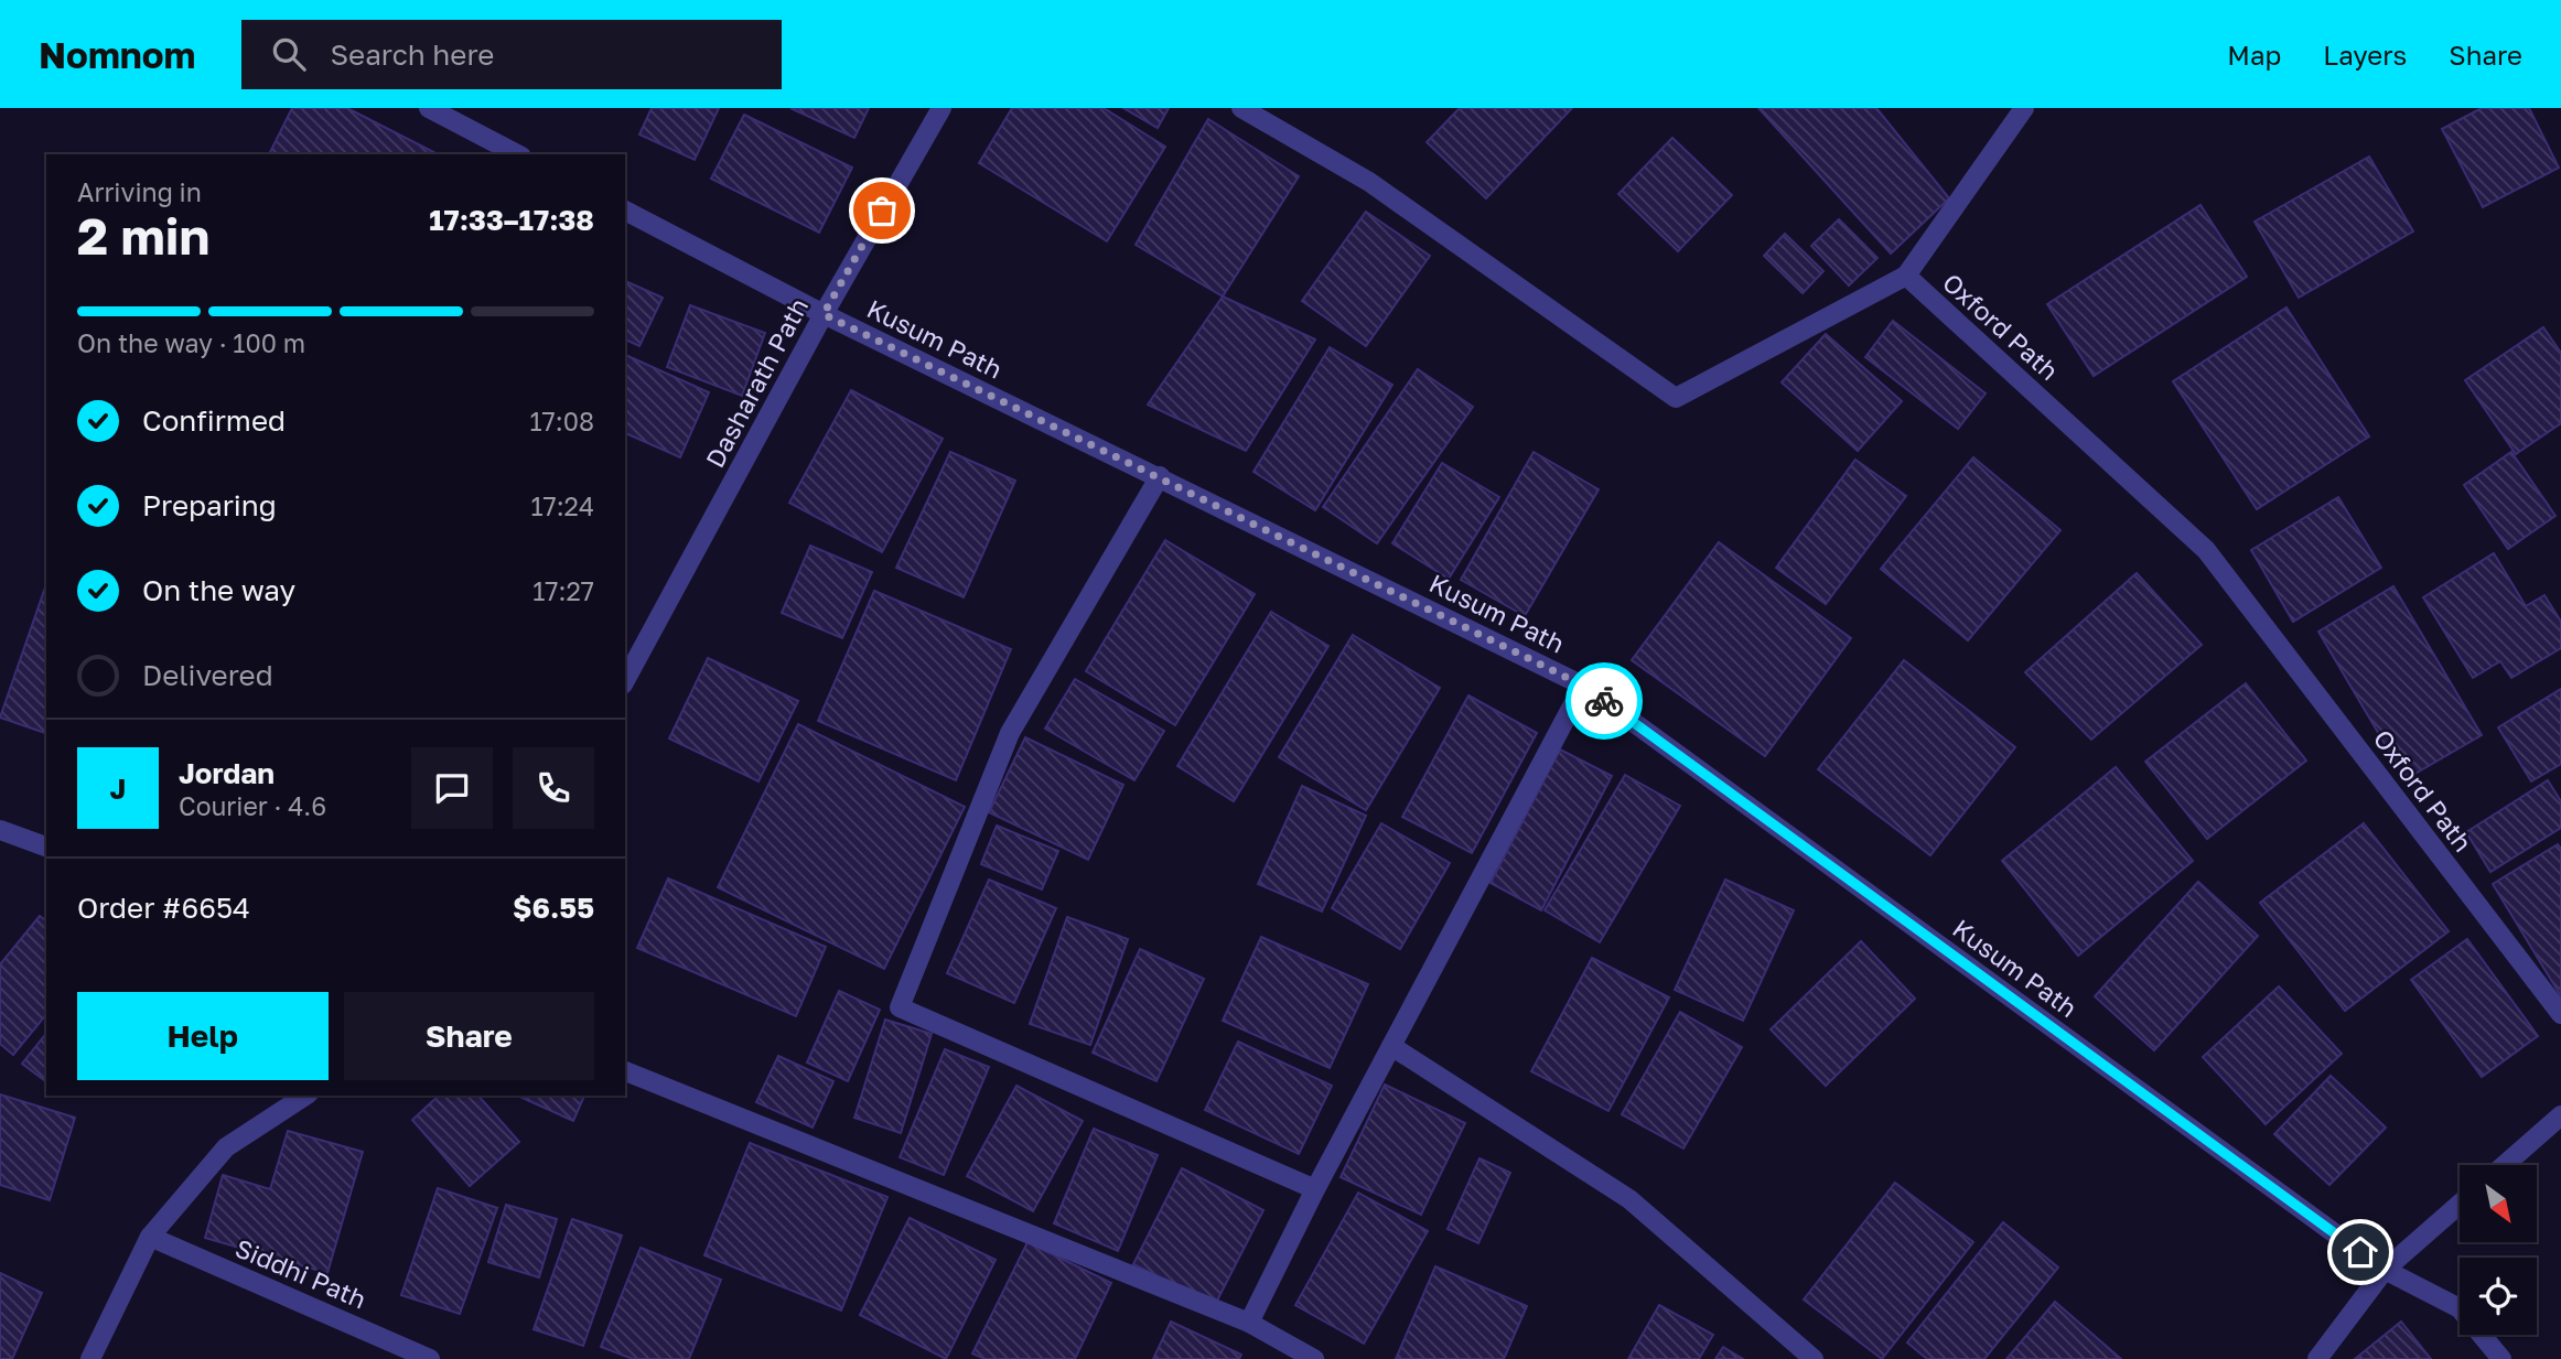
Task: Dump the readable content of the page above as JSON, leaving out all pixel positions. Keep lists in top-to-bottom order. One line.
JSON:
{"streets":{"street":["Oxford Path","Kusum Path","Dasharath Path","Siddhi Path"]},"crossings":[["Kusum Path","Dasharath Path"]],"north":"bottom right","page":{"header":"Nomnom","search":"Search here","nav":["Map","Layers","Share"],"heading":["2 min","Arriving in","17:33–17:38"],"panel":["Jordan","Courier · 4.6","Order #6654","$6.55"],"bar":"On the way · 100 m","list":[["Confirmed","17:08"],["Preparing","17:24"],["On the way","17:27"],"Delivered"],"round":"J","buttons":["Help","Share"]}}
